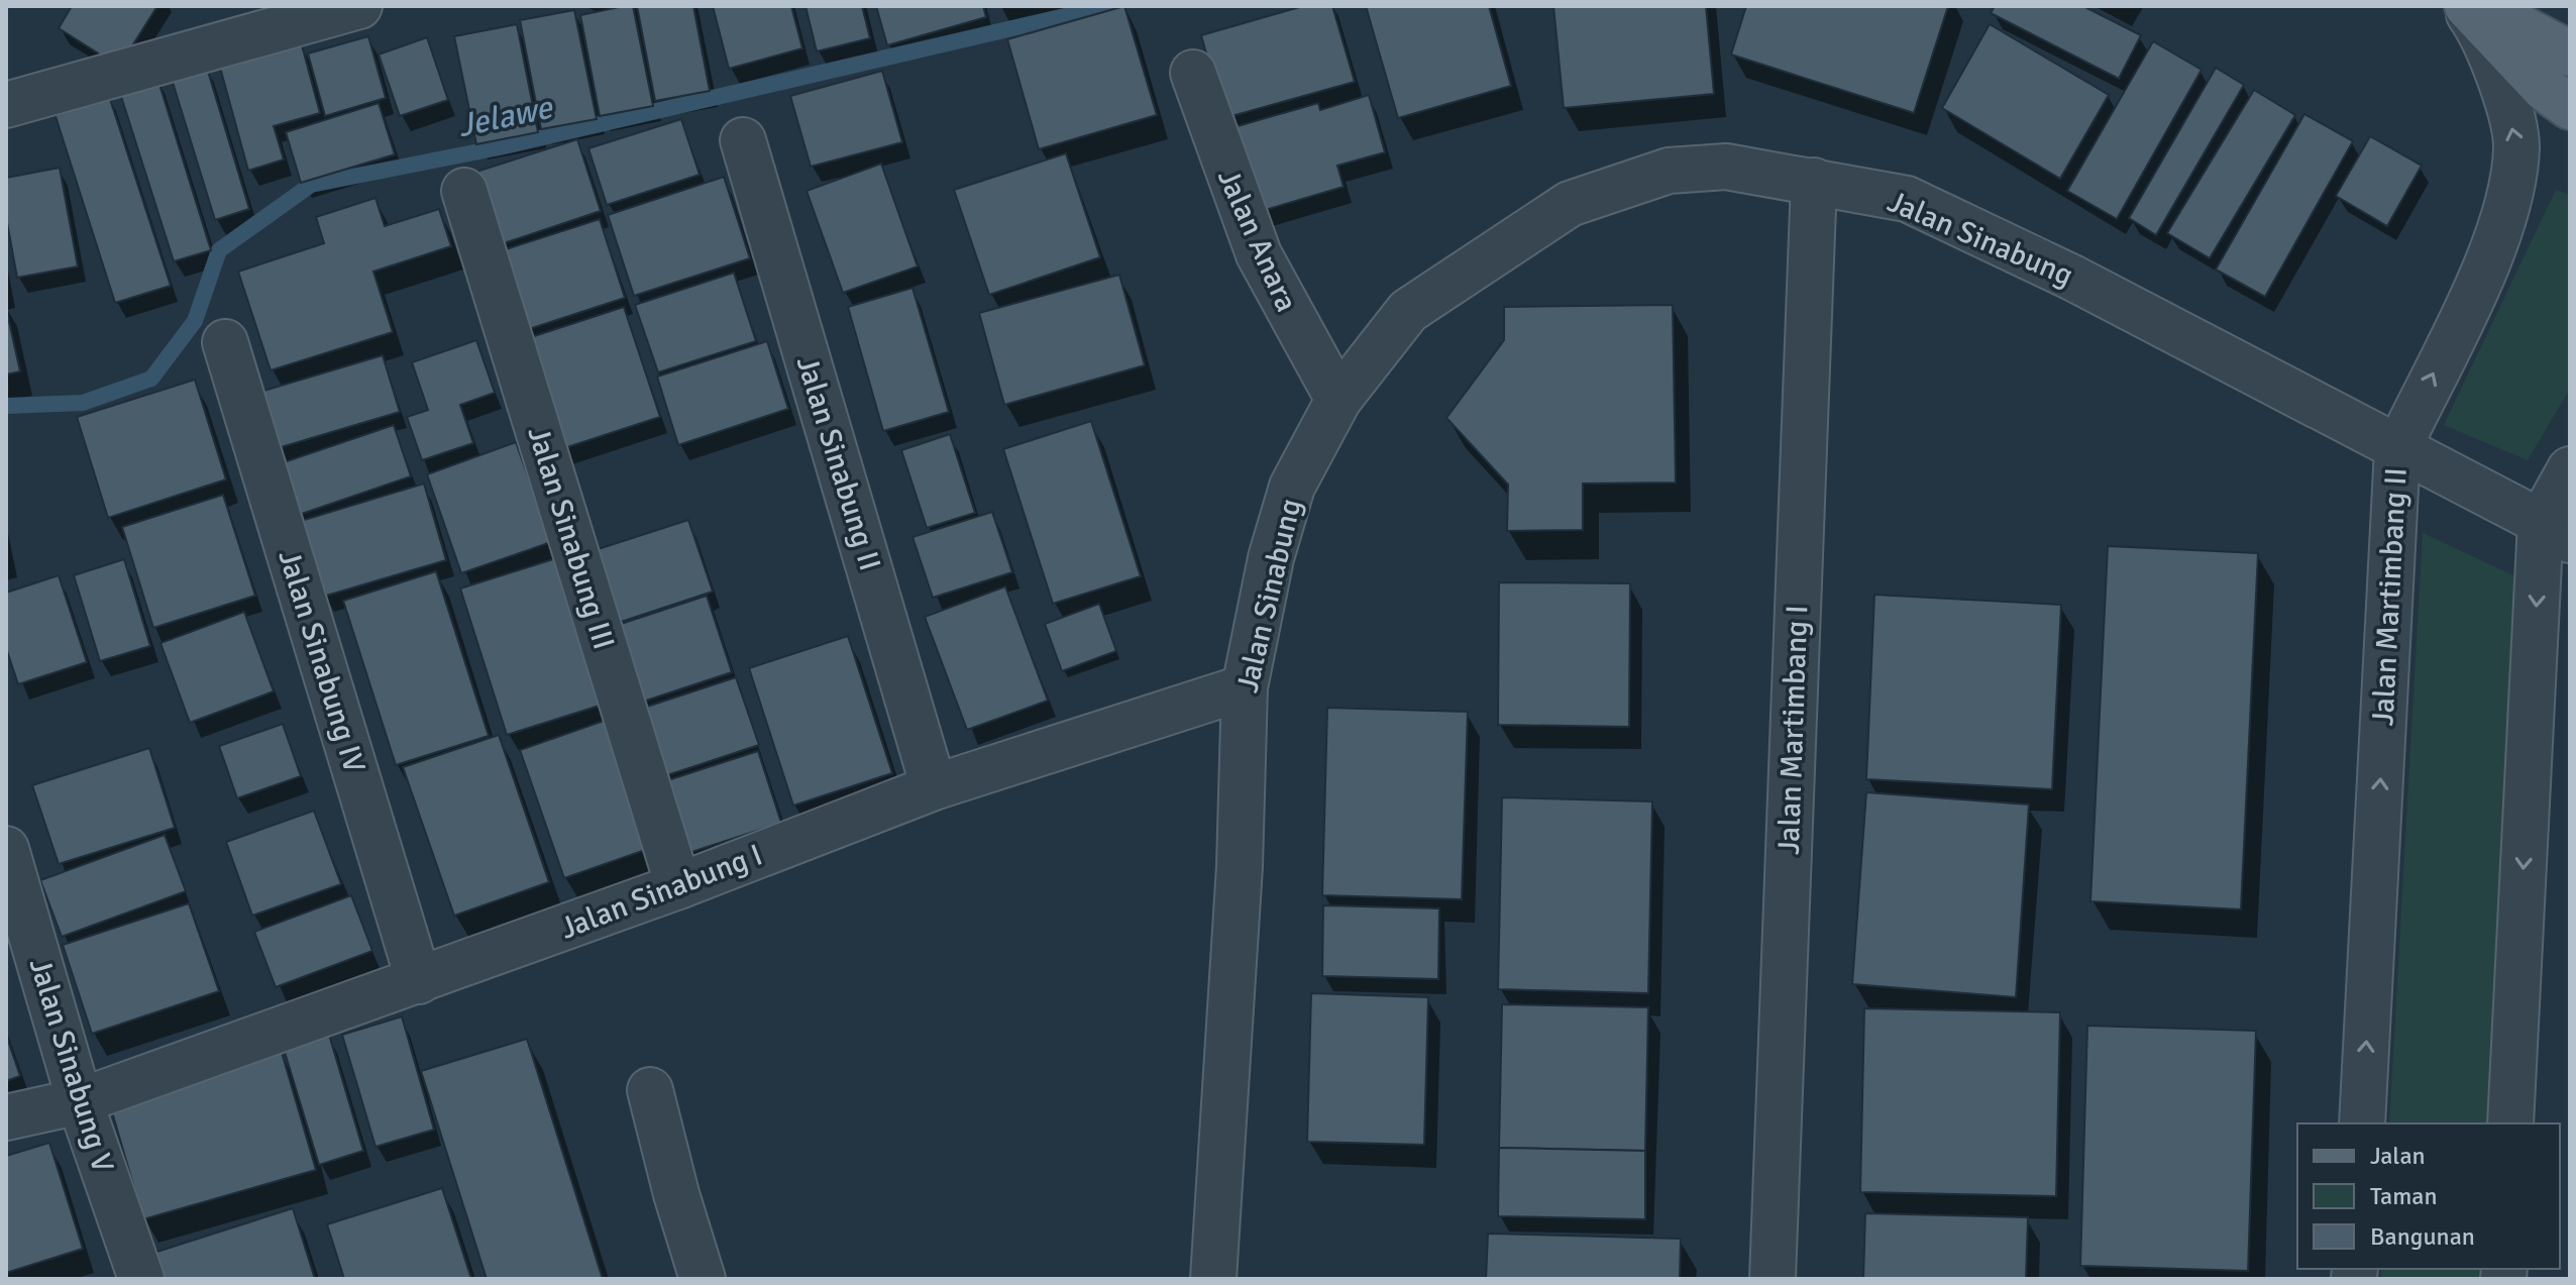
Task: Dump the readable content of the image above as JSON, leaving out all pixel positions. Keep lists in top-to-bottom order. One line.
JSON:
{"streets":{"street":["Jalan Sinabung","Jalan Anara","Jalan Sinabung II","Jalan Sinabung III","Jalan Martimbang II","Jalan Sinabung IV","Jalan Martimbang I","Jalan Sinabung I","Jalan Sinabung V"]},"crossings":[["Jalan Sinabung","Jalan Anara"],["Jalan Sinabung","Jalan Martimbang II"],["Jalan Sinabung","Jalan Martimbang I"],["Jalan Sinabung","Jalan Sinabung I"],["Jalan Sinabung II","Jalan Sinabung I"],["Jalan Sinabung III","Jalan Sinabung I"],["Jalan Sinabung IV","Jalan Sinabung I"],["Jalan Sinabung I","Jalan Sinabung V"]],"water":["Jelawe"],"legend":["Jalan","Taman","Bangunan"]}
